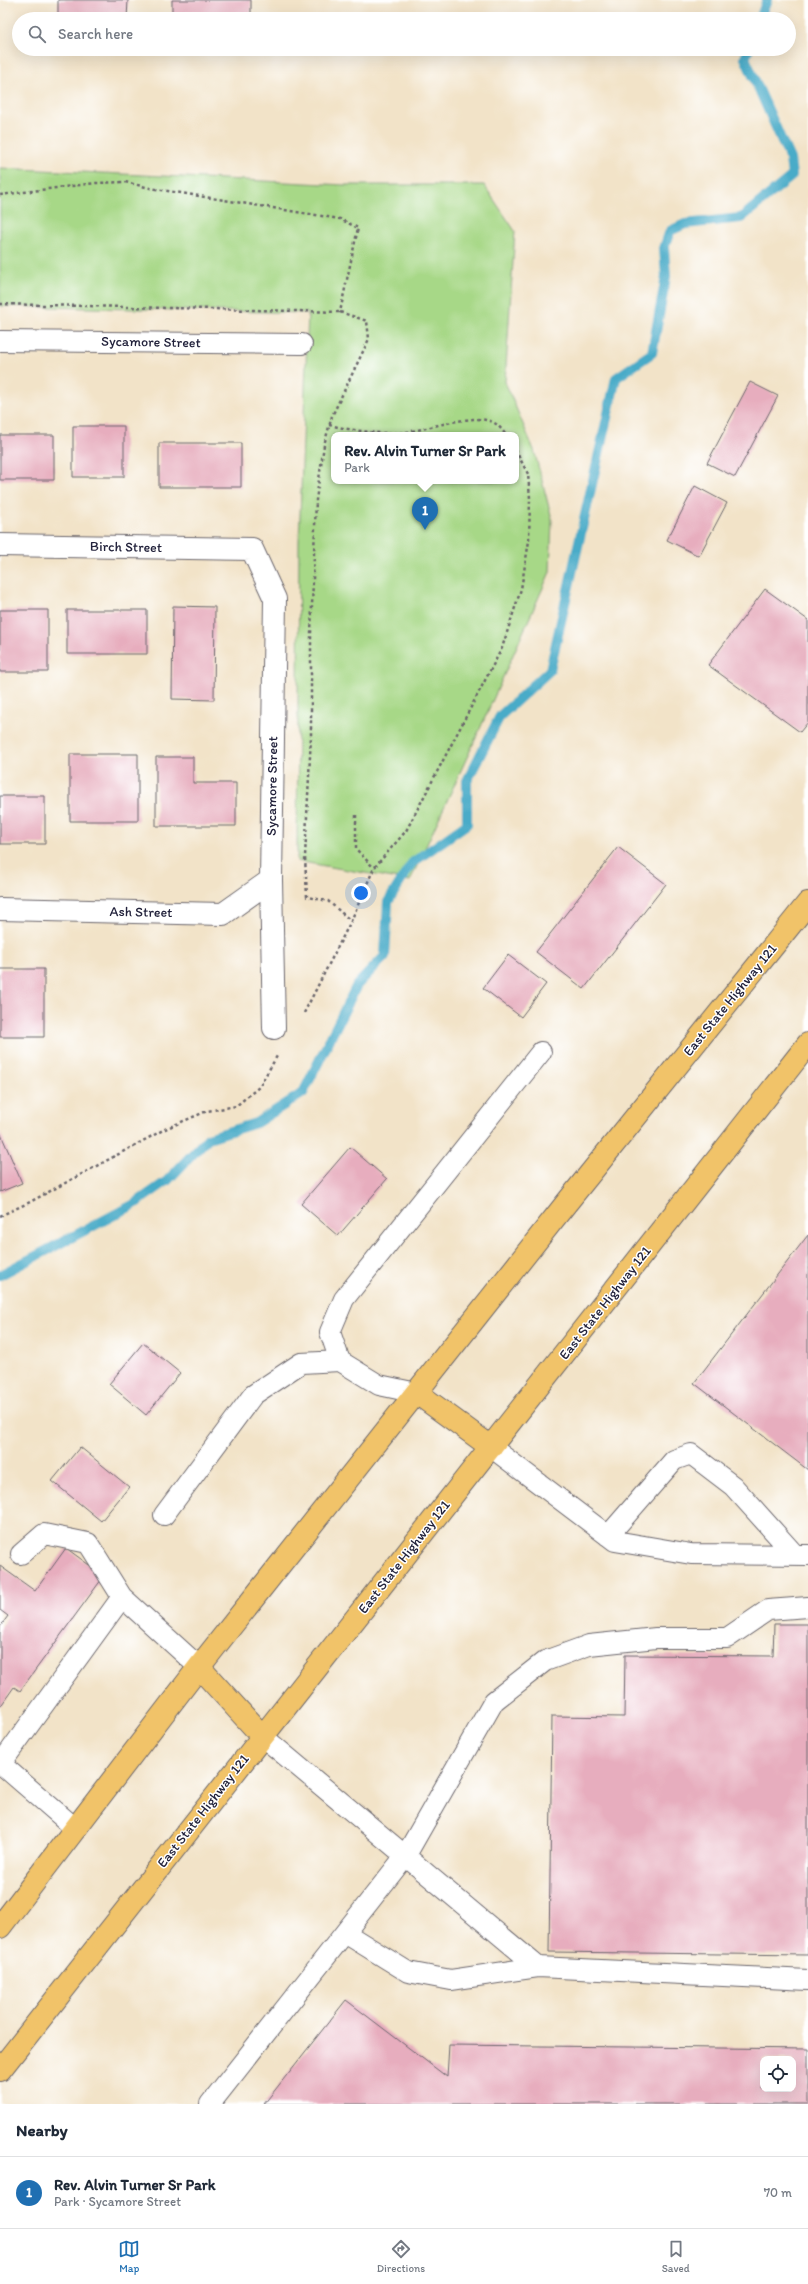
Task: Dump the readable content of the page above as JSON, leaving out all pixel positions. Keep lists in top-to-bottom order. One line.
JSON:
{"streets":{"main road":["East State Highway 121"],"street":["Sycamore Street","Birch Street","Ash Street"]},"crossings":[["Sycamore Street","Birch Street"],["Sycamore Street","Ash Street"]],"page":{"search":"Search here","popup":["Rev. Alvin Turner Sr Park","Park"],"pins":"1","heading":"Nearby","list":[{"mark":"1","name":"Rev. Alvin Turner Sr Park","note":"Park · Sycamore Street","value":"70 m"}],"nav":["Map","Directions","Saved"]}}
